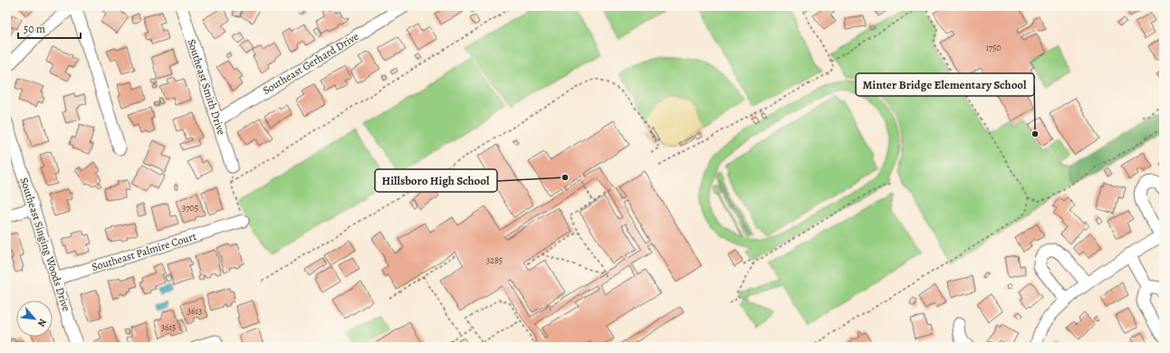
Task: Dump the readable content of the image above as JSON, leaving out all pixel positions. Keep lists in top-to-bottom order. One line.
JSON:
{"streets":{"street":["Southeast Gerhard Drive","Southeast Smith Drive","Southeast Singing Woods Drive","Southeast Palmire Court"]},"crossings":[["Southeast Gerhard Drive","Southeast Smith Drive"],["Southeast Singing Woods Drive","Southeast Palmire Court"]],"places":["Minter Bridge Elementary School","Hillsboro High School"],"house_numbers":["1750","3705","3285","3613","3615"],"scale_bar":"50 m","north":"bottom right"}
